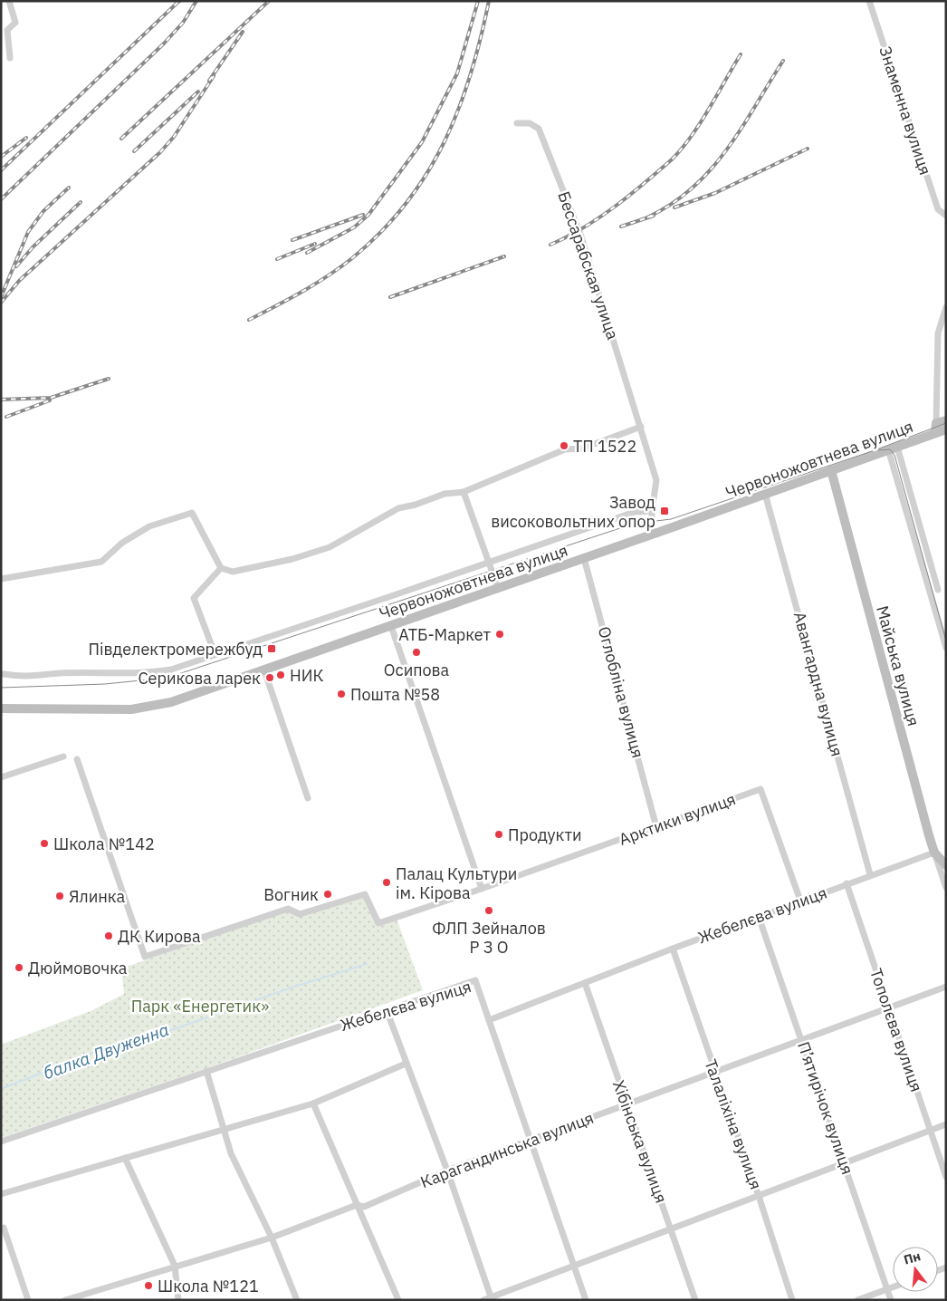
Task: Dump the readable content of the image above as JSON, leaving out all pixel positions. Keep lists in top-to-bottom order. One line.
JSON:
{"streets":{"main road":["Червоножовтнева вулиця","Майська вулиця"],"street":["Знаменна вулиця","Бессарабская улица","Авангардна вулиця","Оглобліна вулиця","Арктики вулиця","Жебелєва вулиця","Тополєва вулиця","П’ятирічок вулиця","Талаліхіна вулиця","Хібінська вулиця","Карагандинська вулиця"]},"crossings":[["Бессарабская улица","Червоножовтнева вулиця"],["Червоножовтнева вулиця","Майська вулиця"],["Червоножовтнева вулиця","Авангардна вулиця"],["Червоножовтнева вулиця","Оглобліна вулиця"],["Майська вулиця","Жебелєва вулиця"],["Авангардна вулиця","Жебелєва вулиця"],["Оглобліна вулиця","Арктики вулиця"],["Арктики вулиця","Жебелєва вулиця"],["Жебелєва вулиця","Тополєва вулиця"],["Жебелєва вулиця","П’ятирічок вулиця"],["Жебелєва вулиця","Талаліхіна вулиця"],["Жебелєва вулиця","Хібінська вулиця"],["Тополєва вулиця","Карагандинська вулиця"],["П’ятирічок вулиця","Карагандинська вулиця"],["Талаліхіна вулиця","Карагандинська вулиця"],["Хібінська вулиця","Карагандинська вулиця"]],"water":["балка Двуженна"],"parks":["Парк «Енергетик»"],"places":{"other":["ТП 1522","АТБ-Маркет","Осипова","НИК","Серикова ларек","Пошта №58","Продукти","Школа №142","Палац Культури ім. Кірова","Вогник","Ялинка","ФЛП Зейналов Р З О","ДК Кирова","Дюймовочка","Школа №121"],"transit":["Завод високовольтних опор","Півделектромережбуд"]},"north":"top"}
